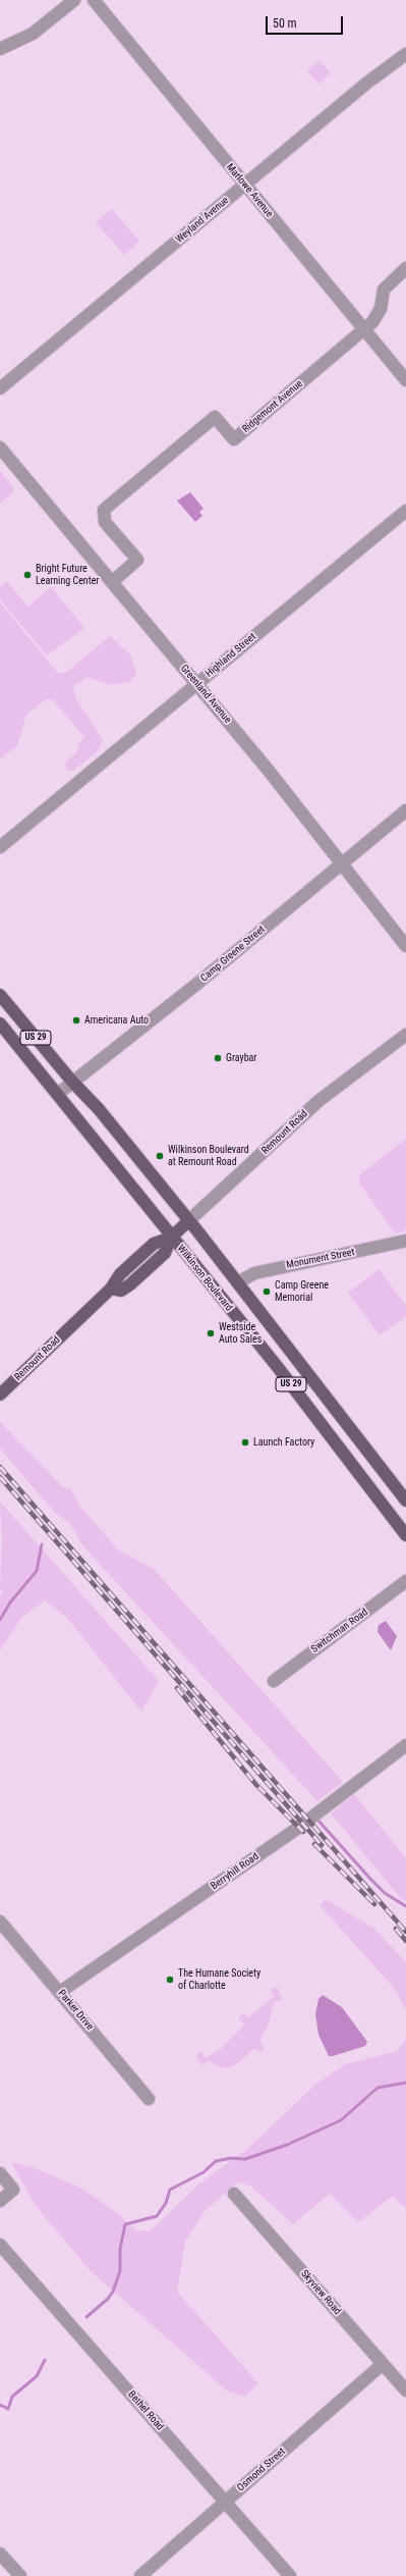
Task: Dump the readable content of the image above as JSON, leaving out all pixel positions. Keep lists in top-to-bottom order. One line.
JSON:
{"streets":{"main road":["US 29","Remount Road","Wilkinson Boulevard"],"street":["Marlowe Avenue","Weyland Avenue","Ridgemont Avenue","Highland Street","Greenland Avenue","Camp Greene Street","Monument Street","Switchman Road","Berryhill Road","Parker Drive","Skyview Road","Bethel Road","Osmond Street"]},"crossings":[["Marlowe Avenue","Weyland Avenue"],["Marlowe Avenue","Ridgemont Avenue"],["Ridgemont Avenue","Greenland Avenue"],["Highland Street","Greenland Avenue"],["Greenland Avenue","Camp Greene Street"],["Camp Greene Street","US 29"],["Camp Greene Street","Wilkinson Boulevard"],["US 29","Remount Road"],["US 29","Monument Street"],["Remount Road","Wilkinson Boulevard"],["Berryhill Road","Parker Drive"],["Skyview Road","Osmond Street"],["Bethel Road","Osmond Street"]],"places":["Bright Future Learning Center","Americana Auto","Graybar","Wilkinson Boulevard at Remount Road","Camp Greene Memorial","Westside Auto Sales","Launch Factory","The Humane Society of Charlotte"],"scale_bar":"50 m"}
